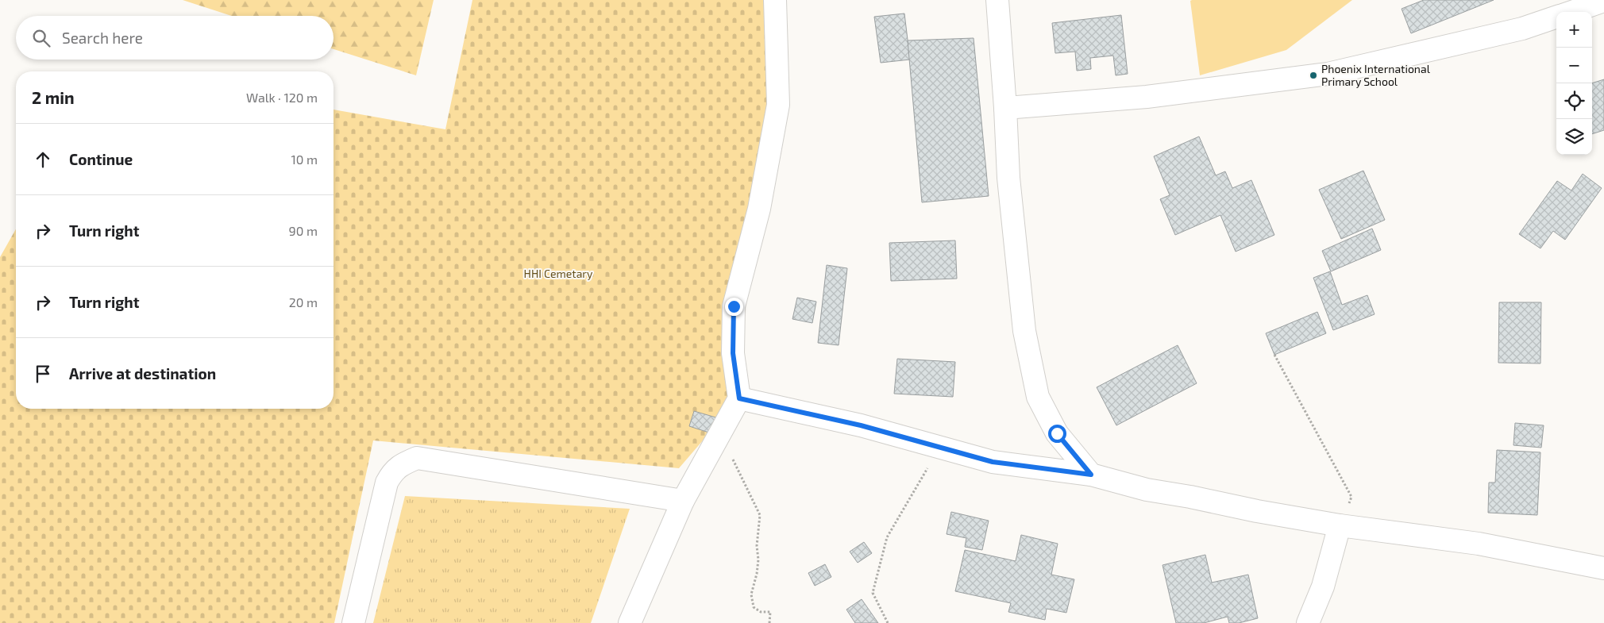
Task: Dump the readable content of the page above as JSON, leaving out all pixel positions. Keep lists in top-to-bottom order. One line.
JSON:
{"parks":["HHI Cemetary"],"places":["Phoenix International Primary School"],"page":{"map_buttons":["+","−"],"search":"Search here","heading":["2 min","Walk · 120 m"],"list":[["Continue","10 m"],["Turn right","90 m"],["Turn right","20 m"],"Arrive at destination"]}}
